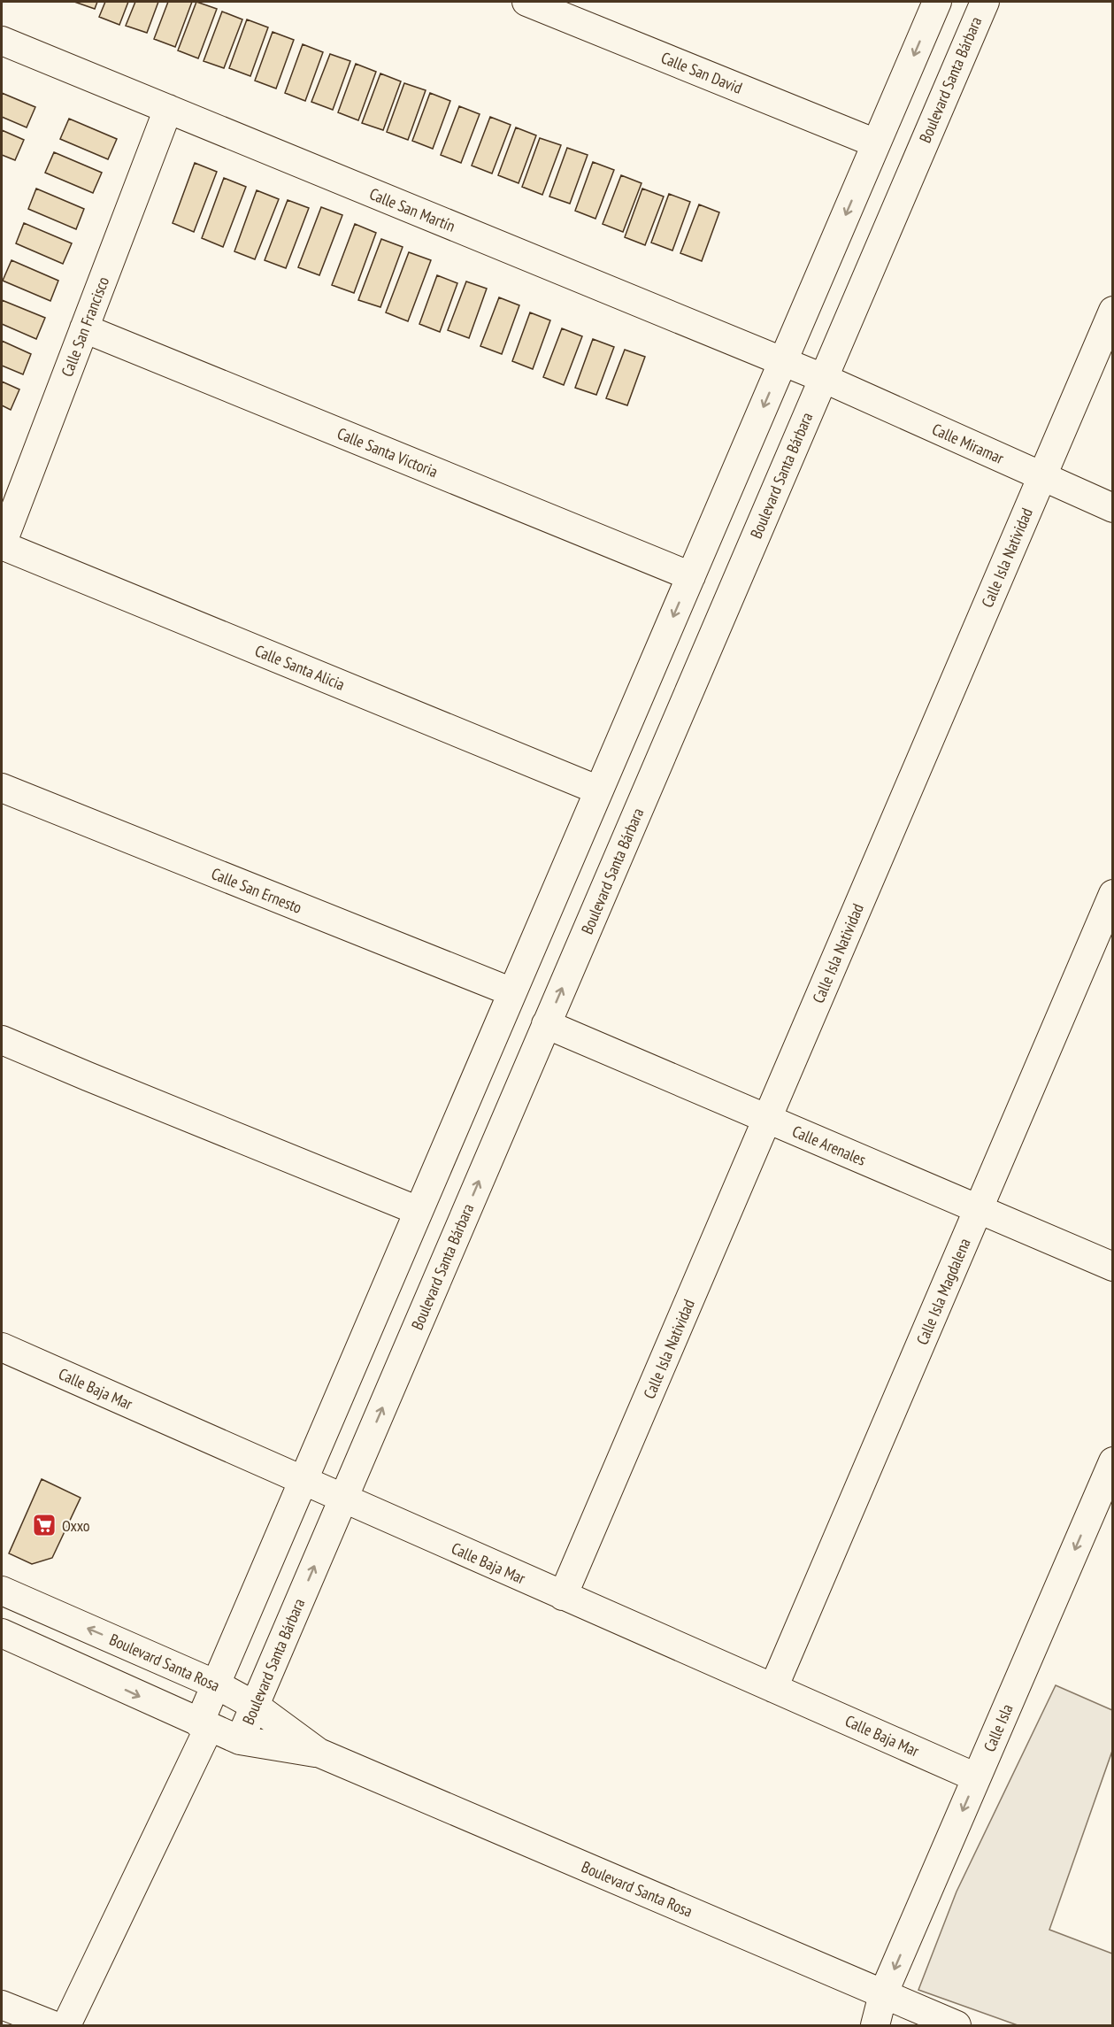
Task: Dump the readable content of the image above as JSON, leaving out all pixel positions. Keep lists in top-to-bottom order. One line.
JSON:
{"streets":{"street":["Calle San David","Boulevard Santa Bárbara","Calle San Martín","Calle San Francisco","Calle Miramar","Calle Santa Victoria","Calle Isla Natividad","Calle Santa Alicia","Calle San Ernesto","Calle Arenales","Calle Isla Magdalena","Calle Baja Mar","Boulevard Santa Rosa","Calle Isla"]},"crossings":[["Boulevard Santa Bárbara","Calle San Martín"],["Boulevard Santa Bárbara","Calle Miramar"],["Boulevard Santa Bárbara","Calle Arenales"],["Boulevard Santa Bárbara","Calle Baja Mar"],["Boulevard Santa Bárbara","Boulevard Santa Rosa"],["Calle San Martín","Calle San Francisco"],["Calle San Martín","Calle Miramar"],["Calle San Francisco","Calle Santa Victoria"],["Calle San Francisco","Calle Santa Alicia"],["Calle Miramar","Calle Isla Natividad"],["Calle Isla Natividad","Calle Arenales"],["Calle Isla Natividad","Calle Baja Mar"],["Calle Arenales","Calle Isla Magdalena"],["Calle Isla Magdalena","Calle Baja Mar"],["Calle Baja Mar","Calle Isla"],["Boulevard Santa Rosa","Calle Isla"]],"one_way":["Calle Isla"],"places":{"supermarket":["Oxxo"]}}
